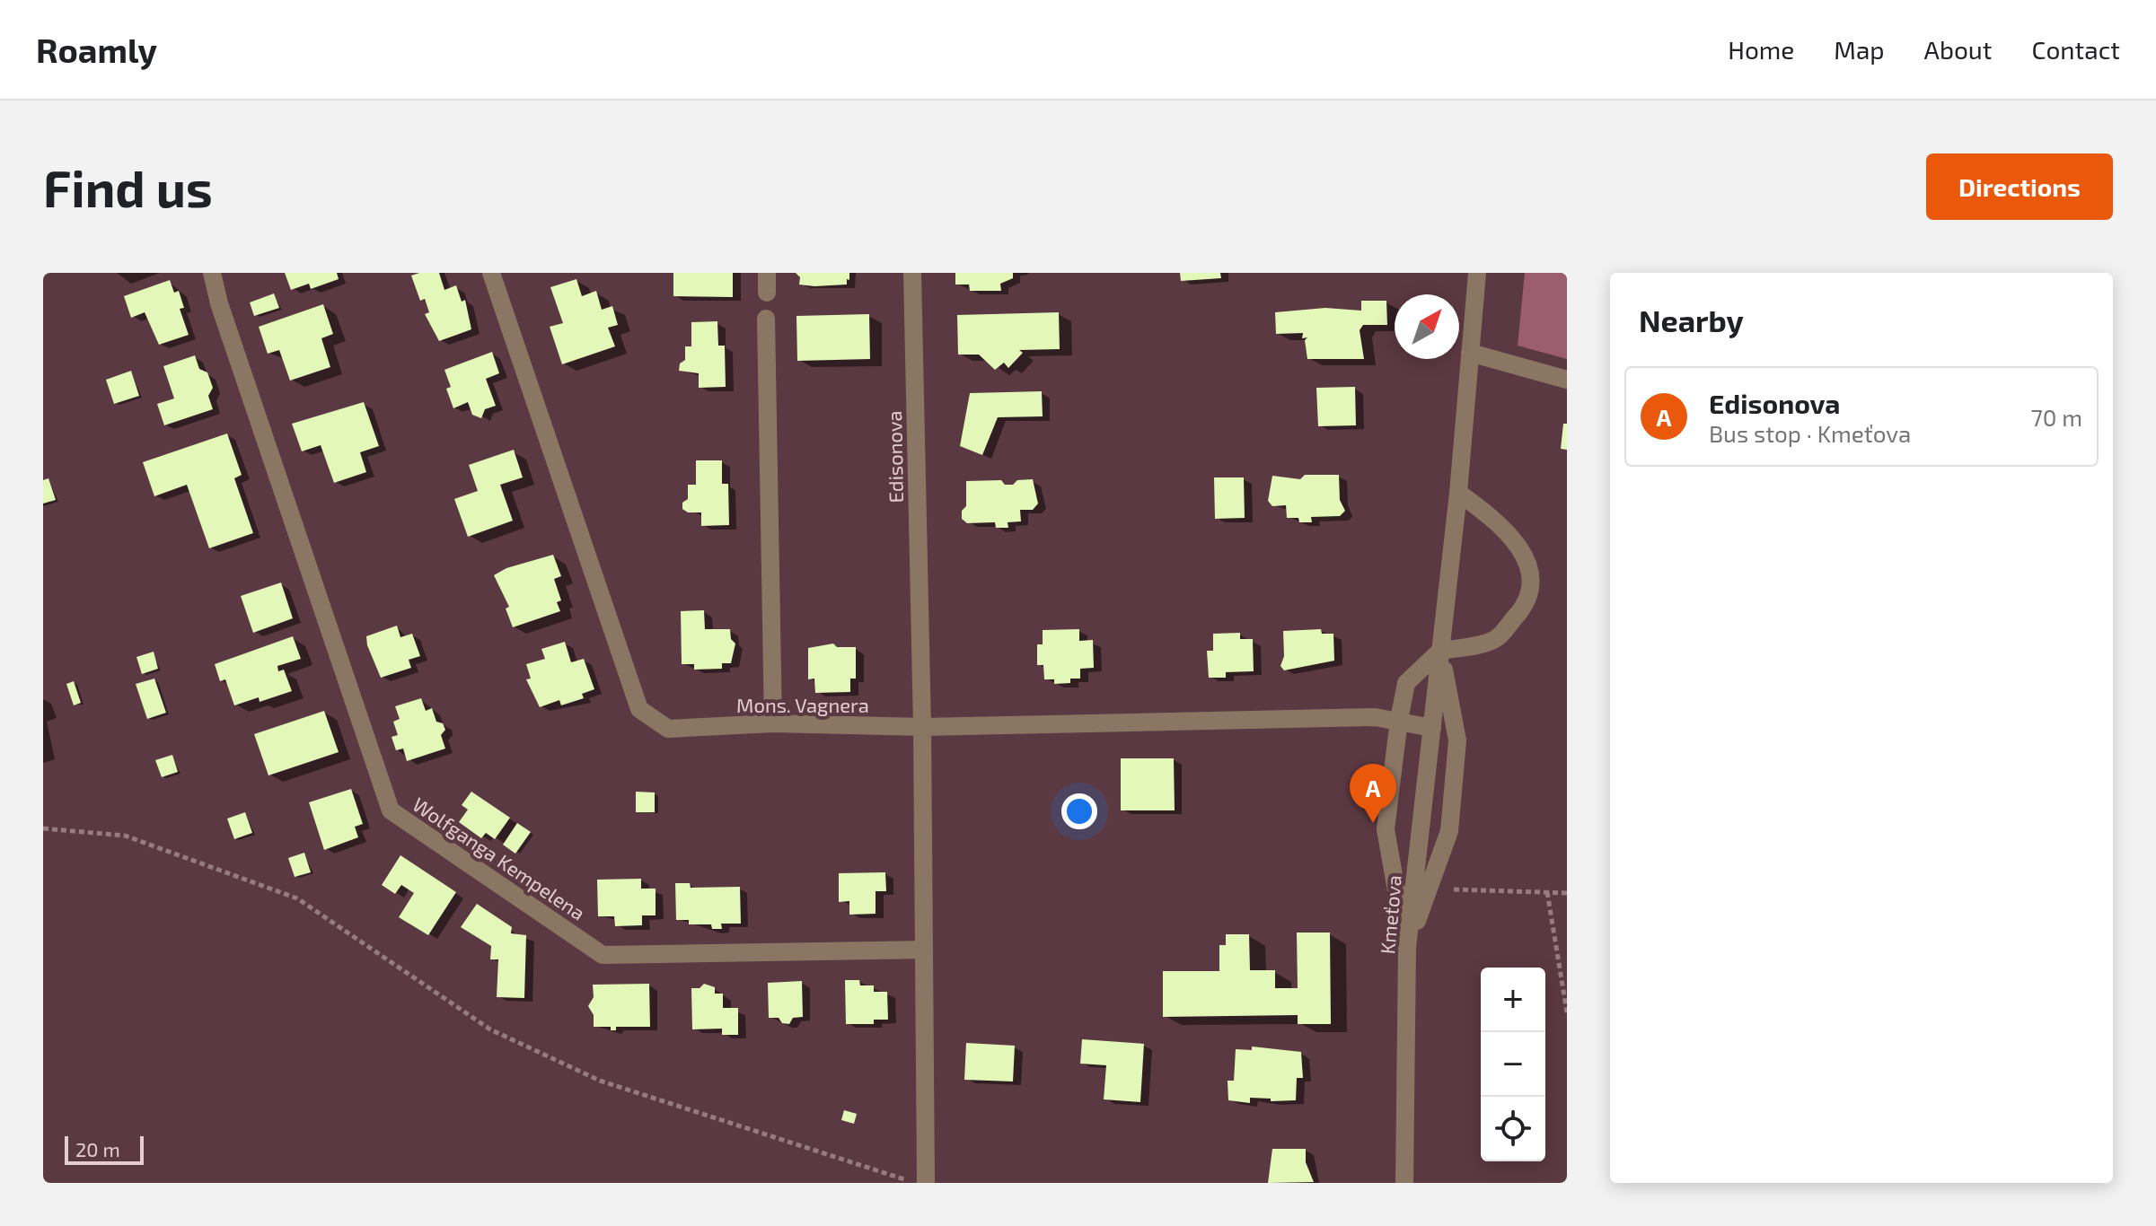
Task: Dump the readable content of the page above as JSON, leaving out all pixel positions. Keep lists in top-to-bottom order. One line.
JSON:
{"streets":{"street":["Edisonova","Mons. Vagnera","Wolfganga Kempelena","Kmeťova"]},"crossings":[["Edisonova","Mons. Vagnera"],["Mons. Vagnera","Kmeťova"]],"scale_bar":"20 m","north":"top right","page":{"header":"Roamly","nav":["Home","Map","About","Contact"],"buttons":"Directions","title":"Find us","heading":"Nearby","list":[{"mark":"A","name":"Edisonova","note":"Bus stop · Kmeťova","value":"70 m"}],"pins":"A","map_buttons":["+","−"],"scale":"20 m"}}
